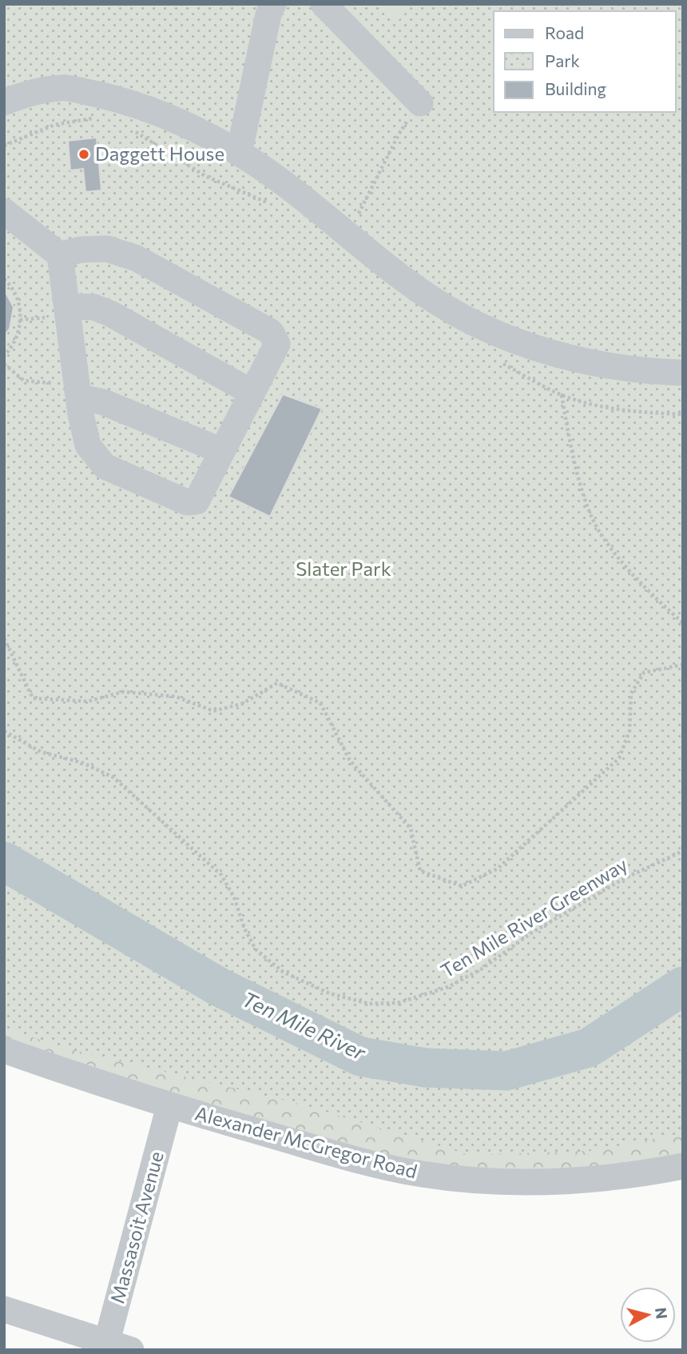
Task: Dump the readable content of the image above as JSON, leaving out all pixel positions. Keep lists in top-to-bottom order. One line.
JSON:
{"streets":{"street":["Alexander McGregor Road","Massasoit Avenue"],"path":["Ten Mile River Greenway"]},"crossings":[["Alexander McGregor Road","Massasoit Avenue"]],"water":["Ten Mile River"],"parks":["Slater Park"],"places":["Daggett House"],"legend":["Road","Park","Building"],"north":"right"}
